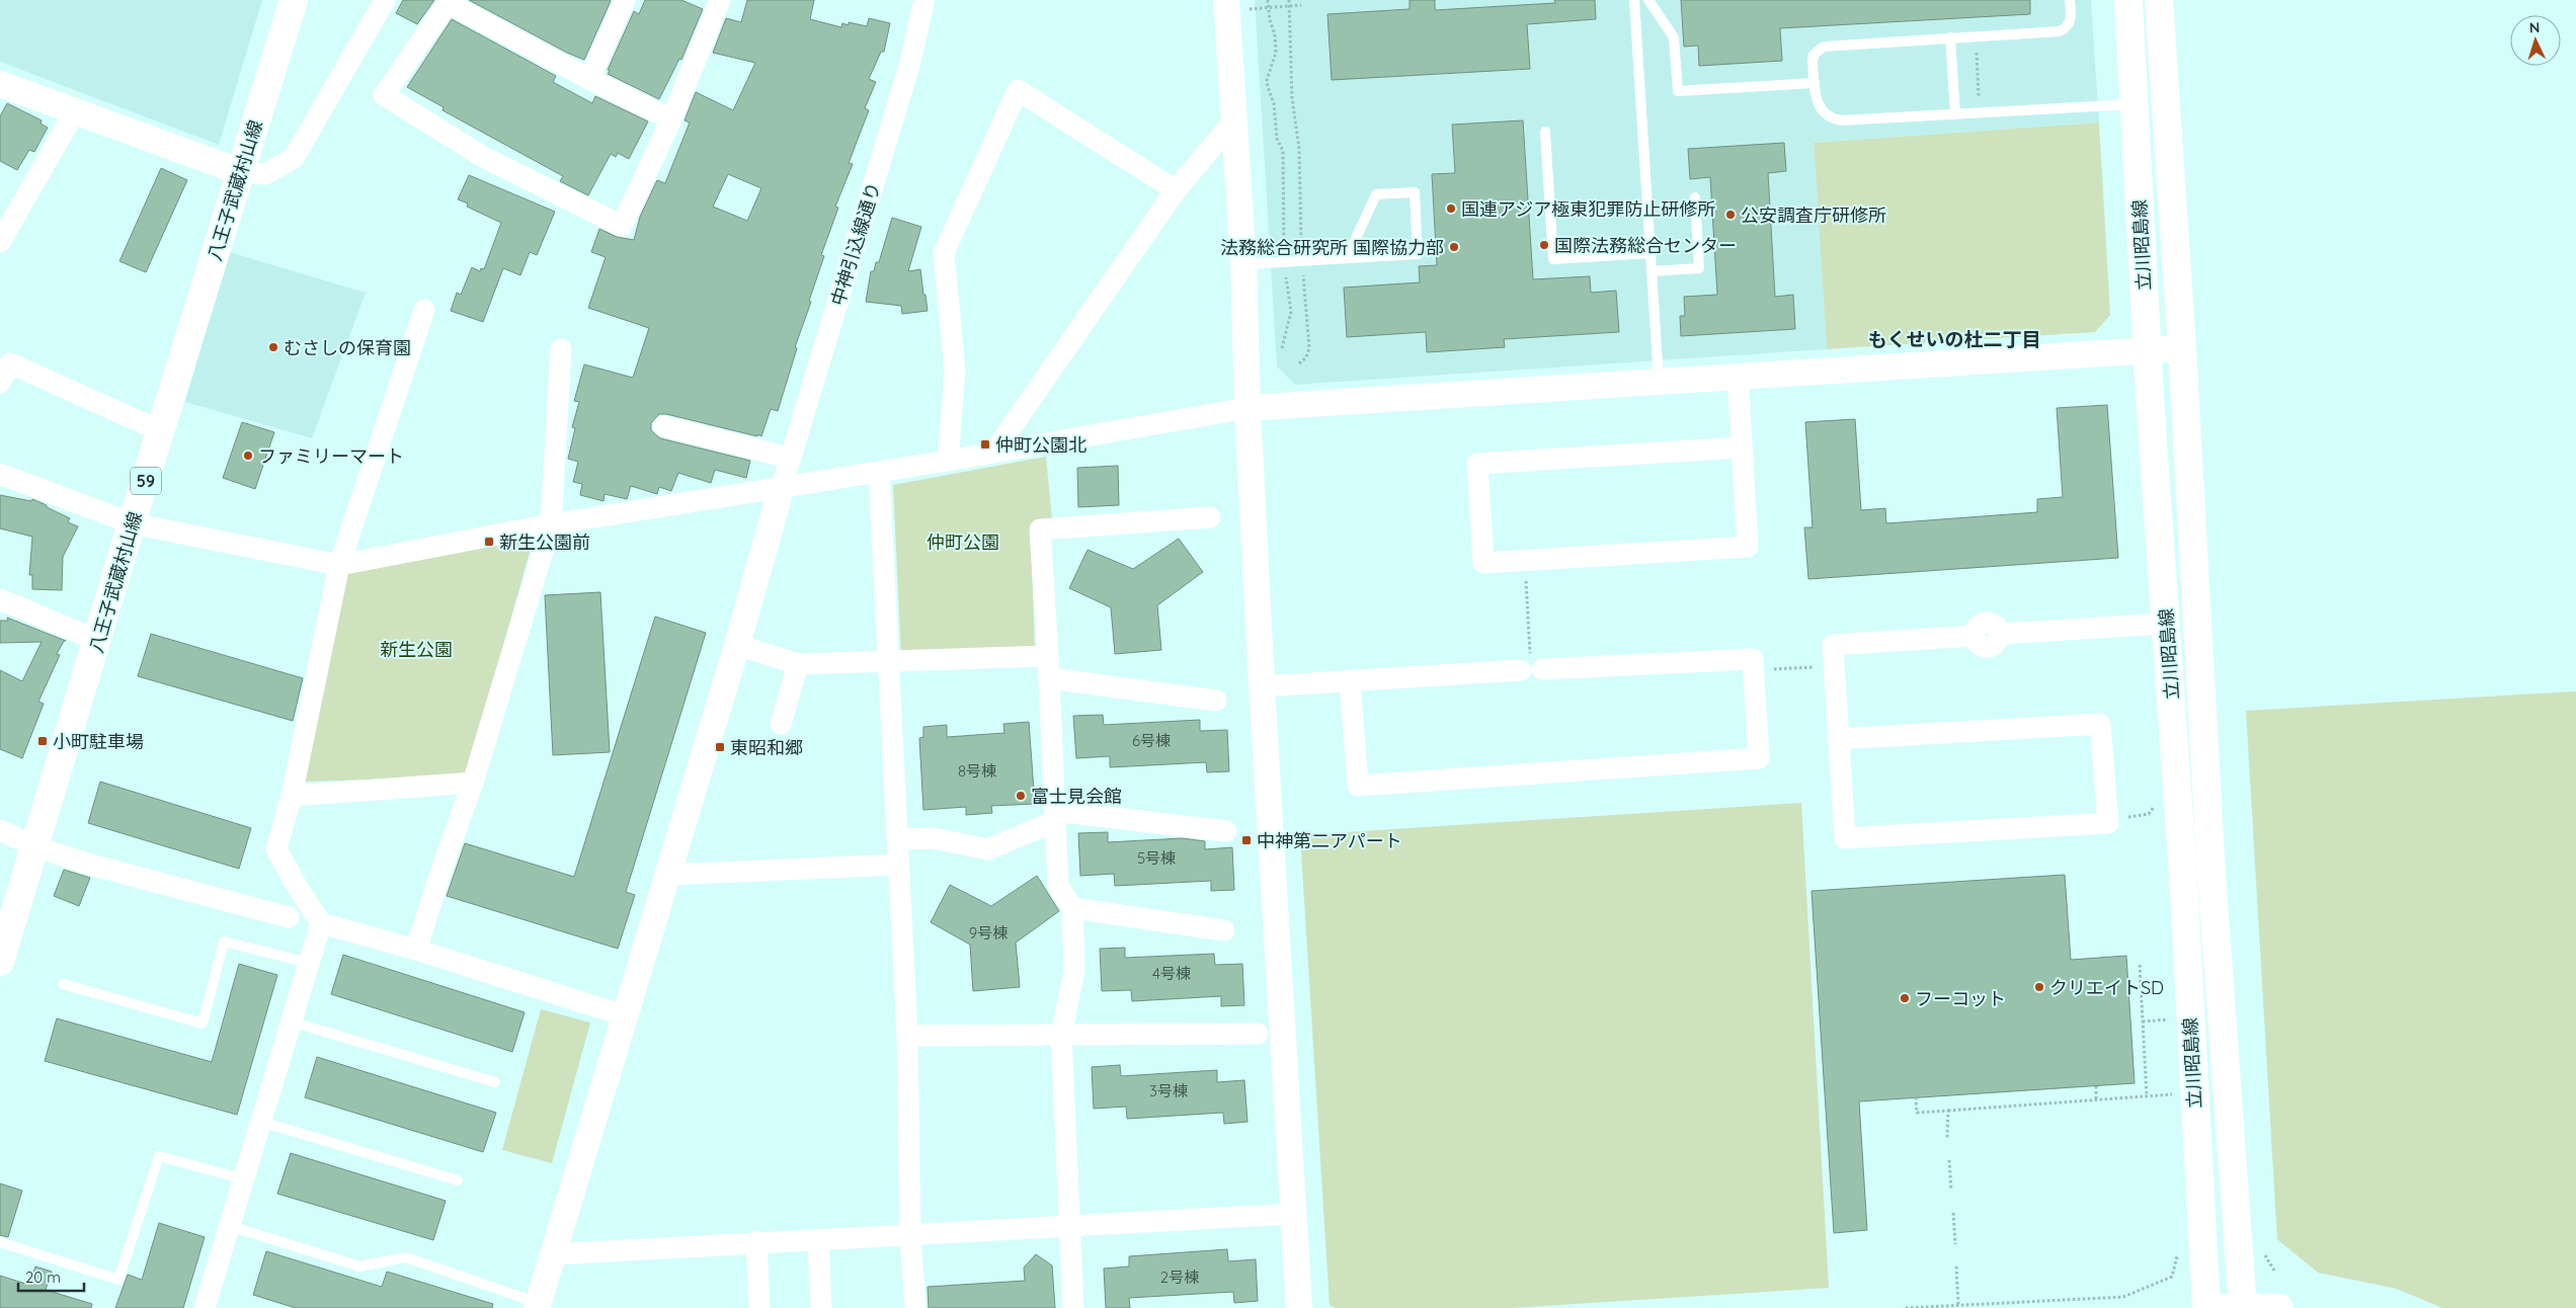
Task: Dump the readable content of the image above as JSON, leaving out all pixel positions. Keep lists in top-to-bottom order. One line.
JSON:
{"streets":{"main road":["八王子武蔵村山線","立川昭島線","59"],"street":["中神引込線通り"]},"districts":["もくせいの杜二丁目"],"parks":["仲町公園","新生公園"],"places":{"other":["国連アジア極東犯罪防止研修所","公安調査庁研修所","国際法務総合センター","法務総合研究所 国際協力部","むさしの保育園","ファミリーマート","富士見会館","クリエイトSD","フーコット"],"transit":["仲町公園北","新生公園前","小町駐車場","東昭和郷","中神第二アパート"]},"house_numbers":["6号棟","8号棟","5号棟","9号棟","4号棟","3号棟","2号棟"],"scale_bar":"20 m","north":"top"}
